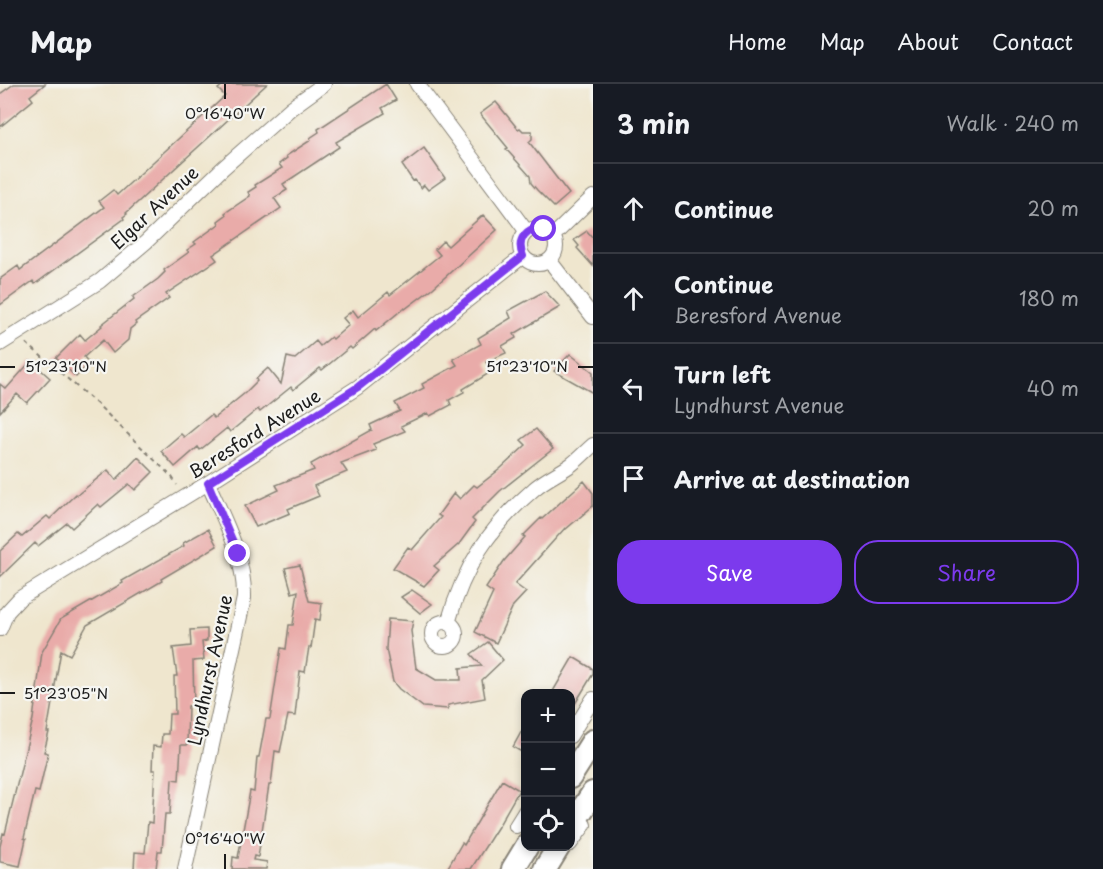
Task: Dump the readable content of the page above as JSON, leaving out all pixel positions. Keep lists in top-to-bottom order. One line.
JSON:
{"streets":{"street":["Elgar Avenue","Beresford Avenue","Lyndhurst Avenue"]},"crossings":[["Beresford Avenue","Lyndhurst Avenue"]],"page":{"header":"Map","nav":["Home","Map","About","Contact"],"heading":["3 min","Walk · 240 m"],"list":[["Continue","20 m"],["Continue","Beresford Avenue","180 m"],["Turn left","Lyndhurst Avenue","40 m"],"Arrive at destination"],"buttons":["Save","Share"],"map_buttons":["+","−"]},"coordinates":["0°16'40\"W","51°23'10\"N","51°23'05\"N"]}
